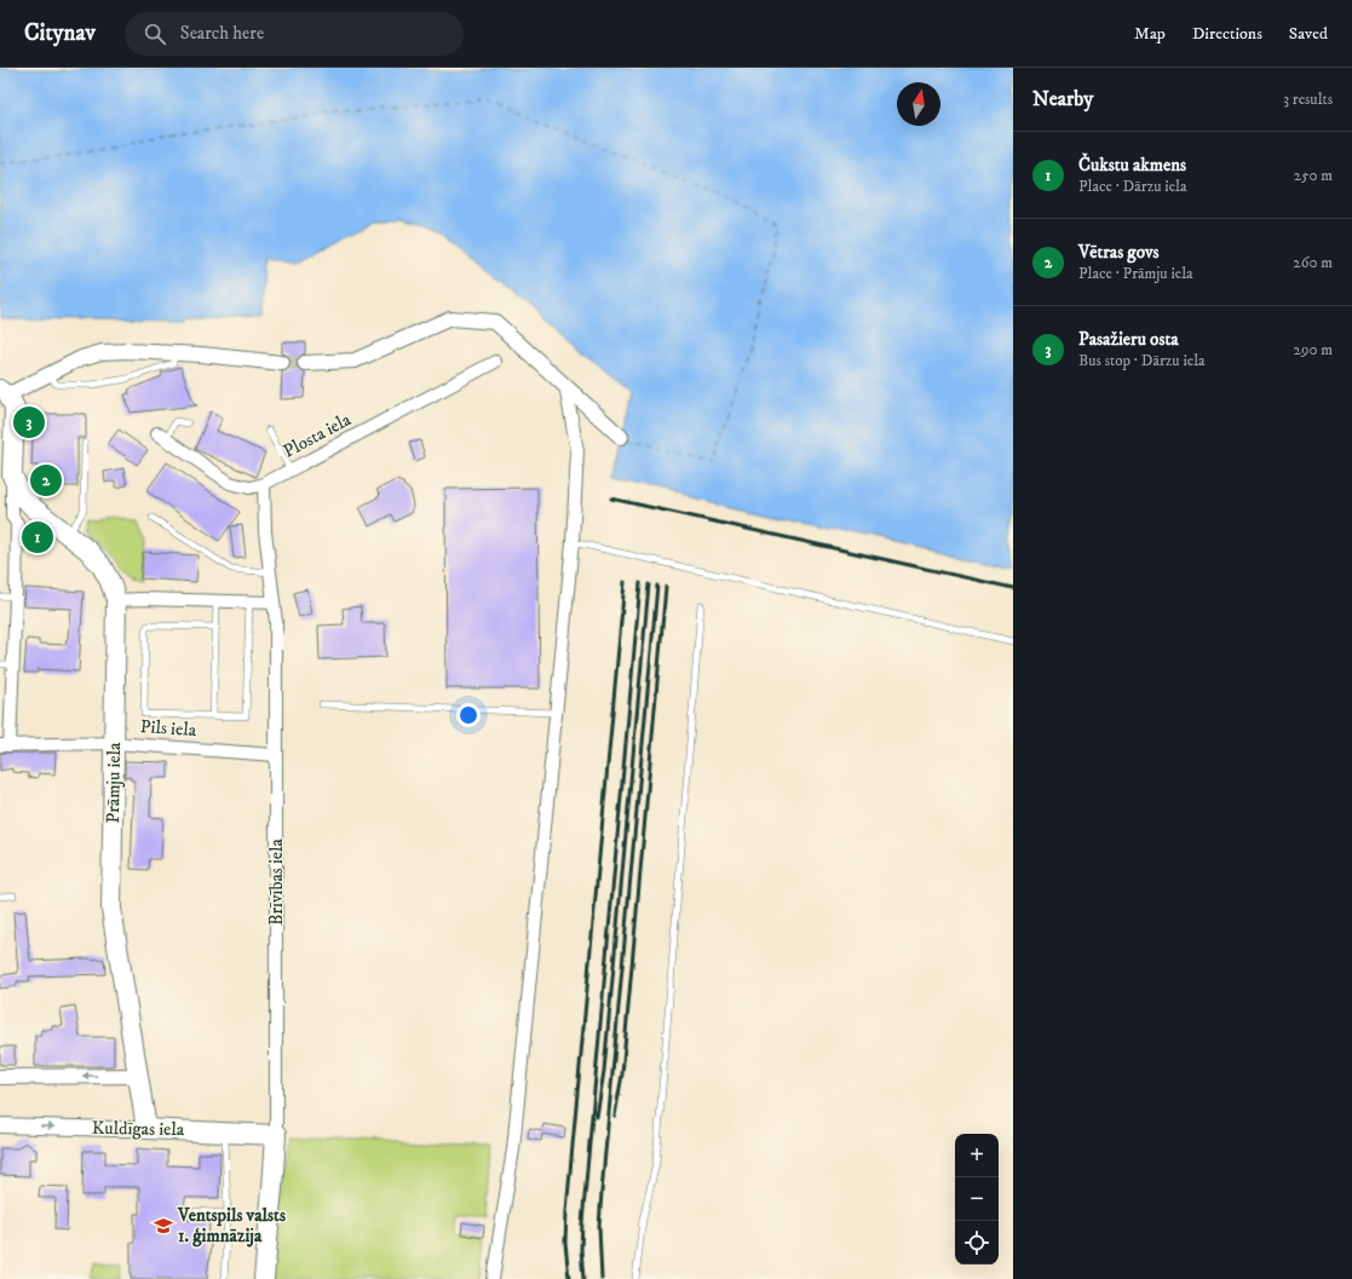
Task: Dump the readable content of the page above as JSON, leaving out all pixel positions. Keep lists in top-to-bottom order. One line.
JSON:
{"streets":{"main road":["Prāmju iela","Brīvības iela","Kuldīgas iela"],"street":["Plosta iela","Pils iela"]},"crossings":[["Plosta iela","Brīvības iela"],["Pils iela","Prāmju iela"],["Pils iela","Brīvības iela"],["Prāmju iela","Kuldīgas iela"],["Brīvības iela","Kuldīgas iela"]],"one_way":["Kuldīgas iela"],"places":{"school or university":["Ventspils valsts 1. ģimnāzija"]},"north":"top","page":{"header":"Citynav","search":"Search here","nav":["Map","Directions","Saved"],"heading":["Nearby","3 results"],"list":[{"mark":"1","name":"Čukstu akmens","note":"Place · Dārzu iela","value":"250 m"},{"mark":"2","name":"Vētras govs","note":"Place · Prāmju iela","value":"260 m"},{"mark":"3","name":"Pasažieru osta","note":"Bus stop · Dārzu iela","value":"290 m"}],"pins":["3","2","1"],"map_buttons":["+","−"]}}
